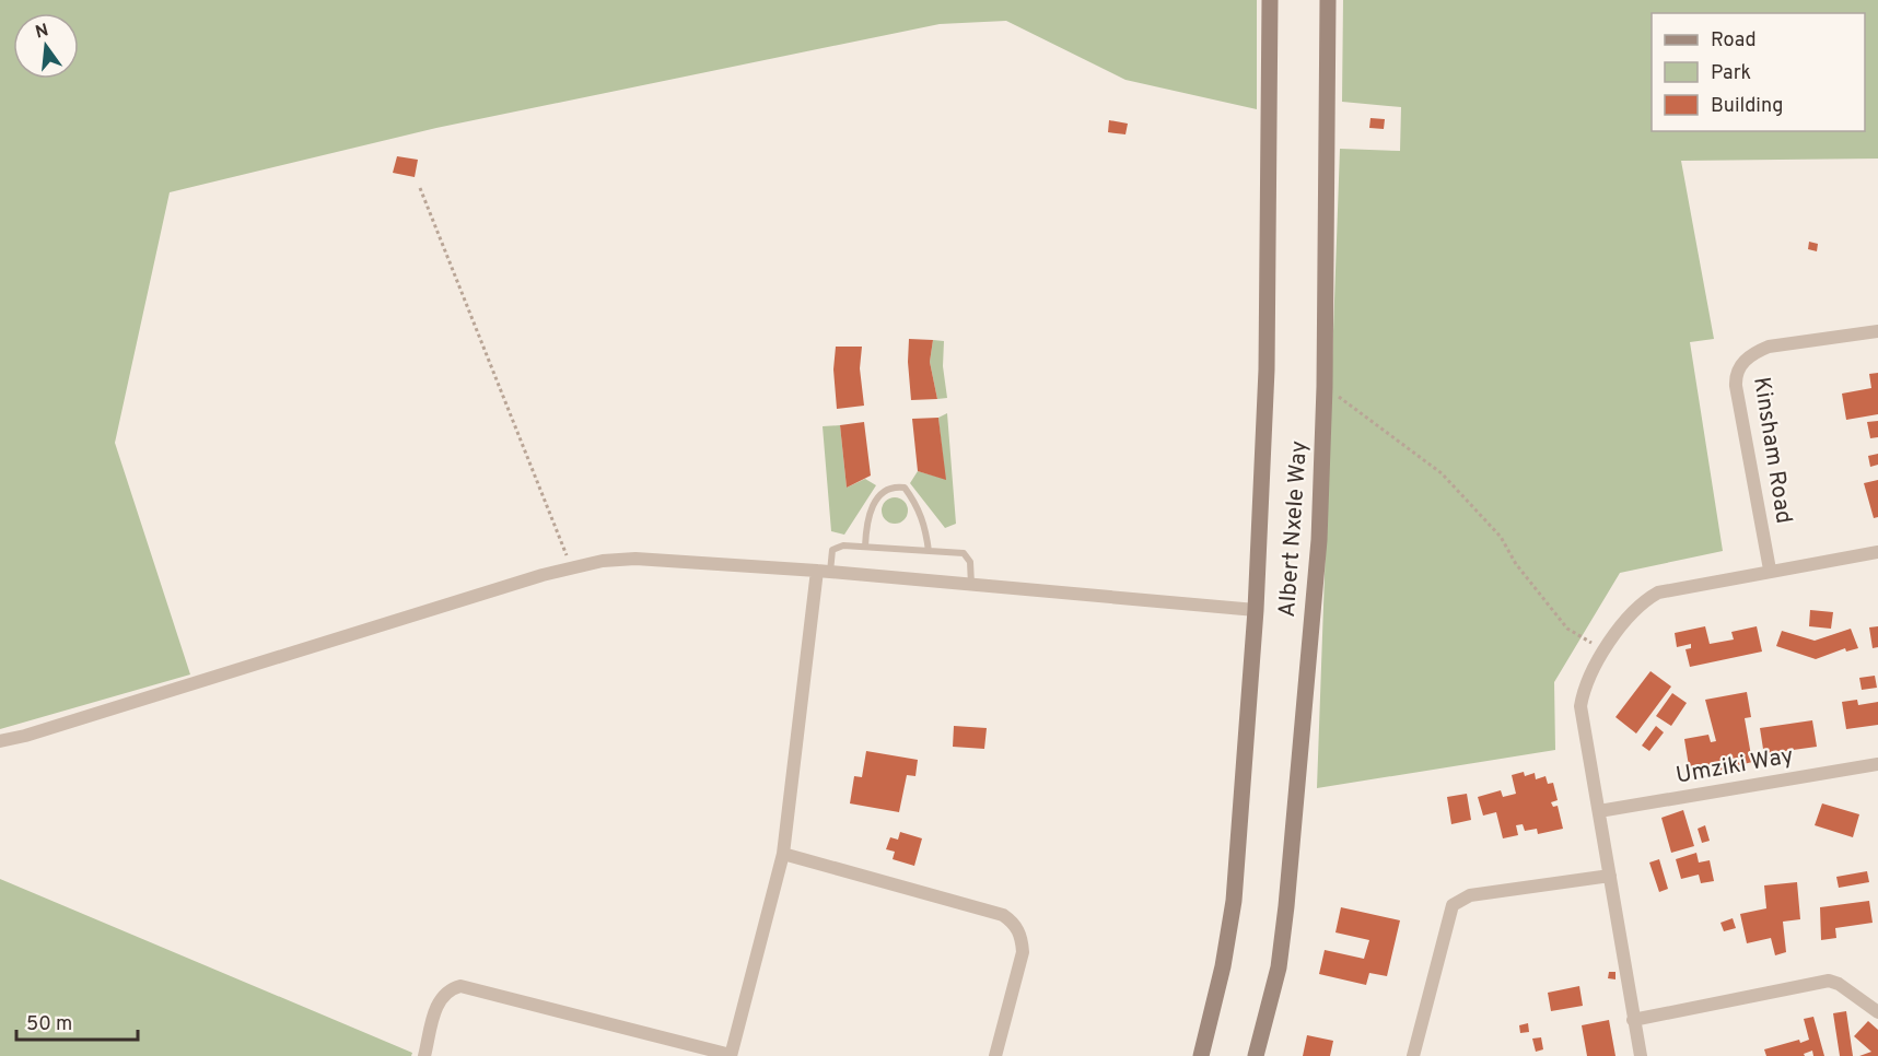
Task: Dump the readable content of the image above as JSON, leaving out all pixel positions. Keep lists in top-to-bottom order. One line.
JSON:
{"streets":{"main road":["Albert Nxele Way"],"street":["Kinsham Road","Umziki Way"]},"legend":["Road","Park","Building"],"scale_bar":"50 m","north":"top"}
